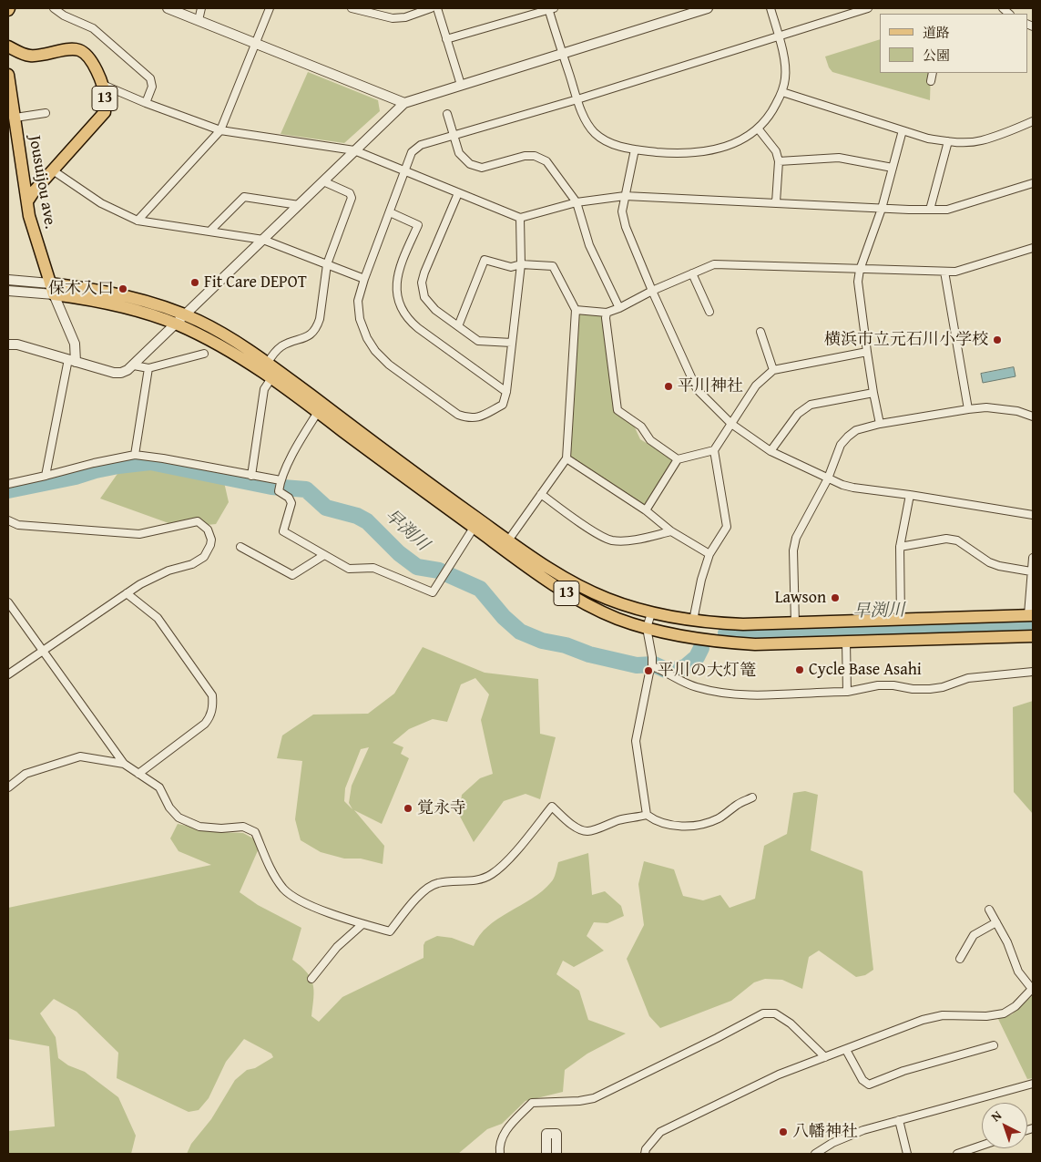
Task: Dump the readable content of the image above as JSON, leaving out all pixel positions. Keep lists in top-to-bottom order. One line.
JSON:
{"streets":{"main road":["13","Jousuijou ave."]},"crossings":[["13","Jousuijou ave."]],"water":["早渕川"],"places":["Fit Care DEPOT","保木入口","横浜市立元石川小学校","平川神社","Lawson","Cycle Base Asahi","平川の大灯篭","覚永寺","八幡神社"],"legend":["道路","公園"],"north":"top left"}
